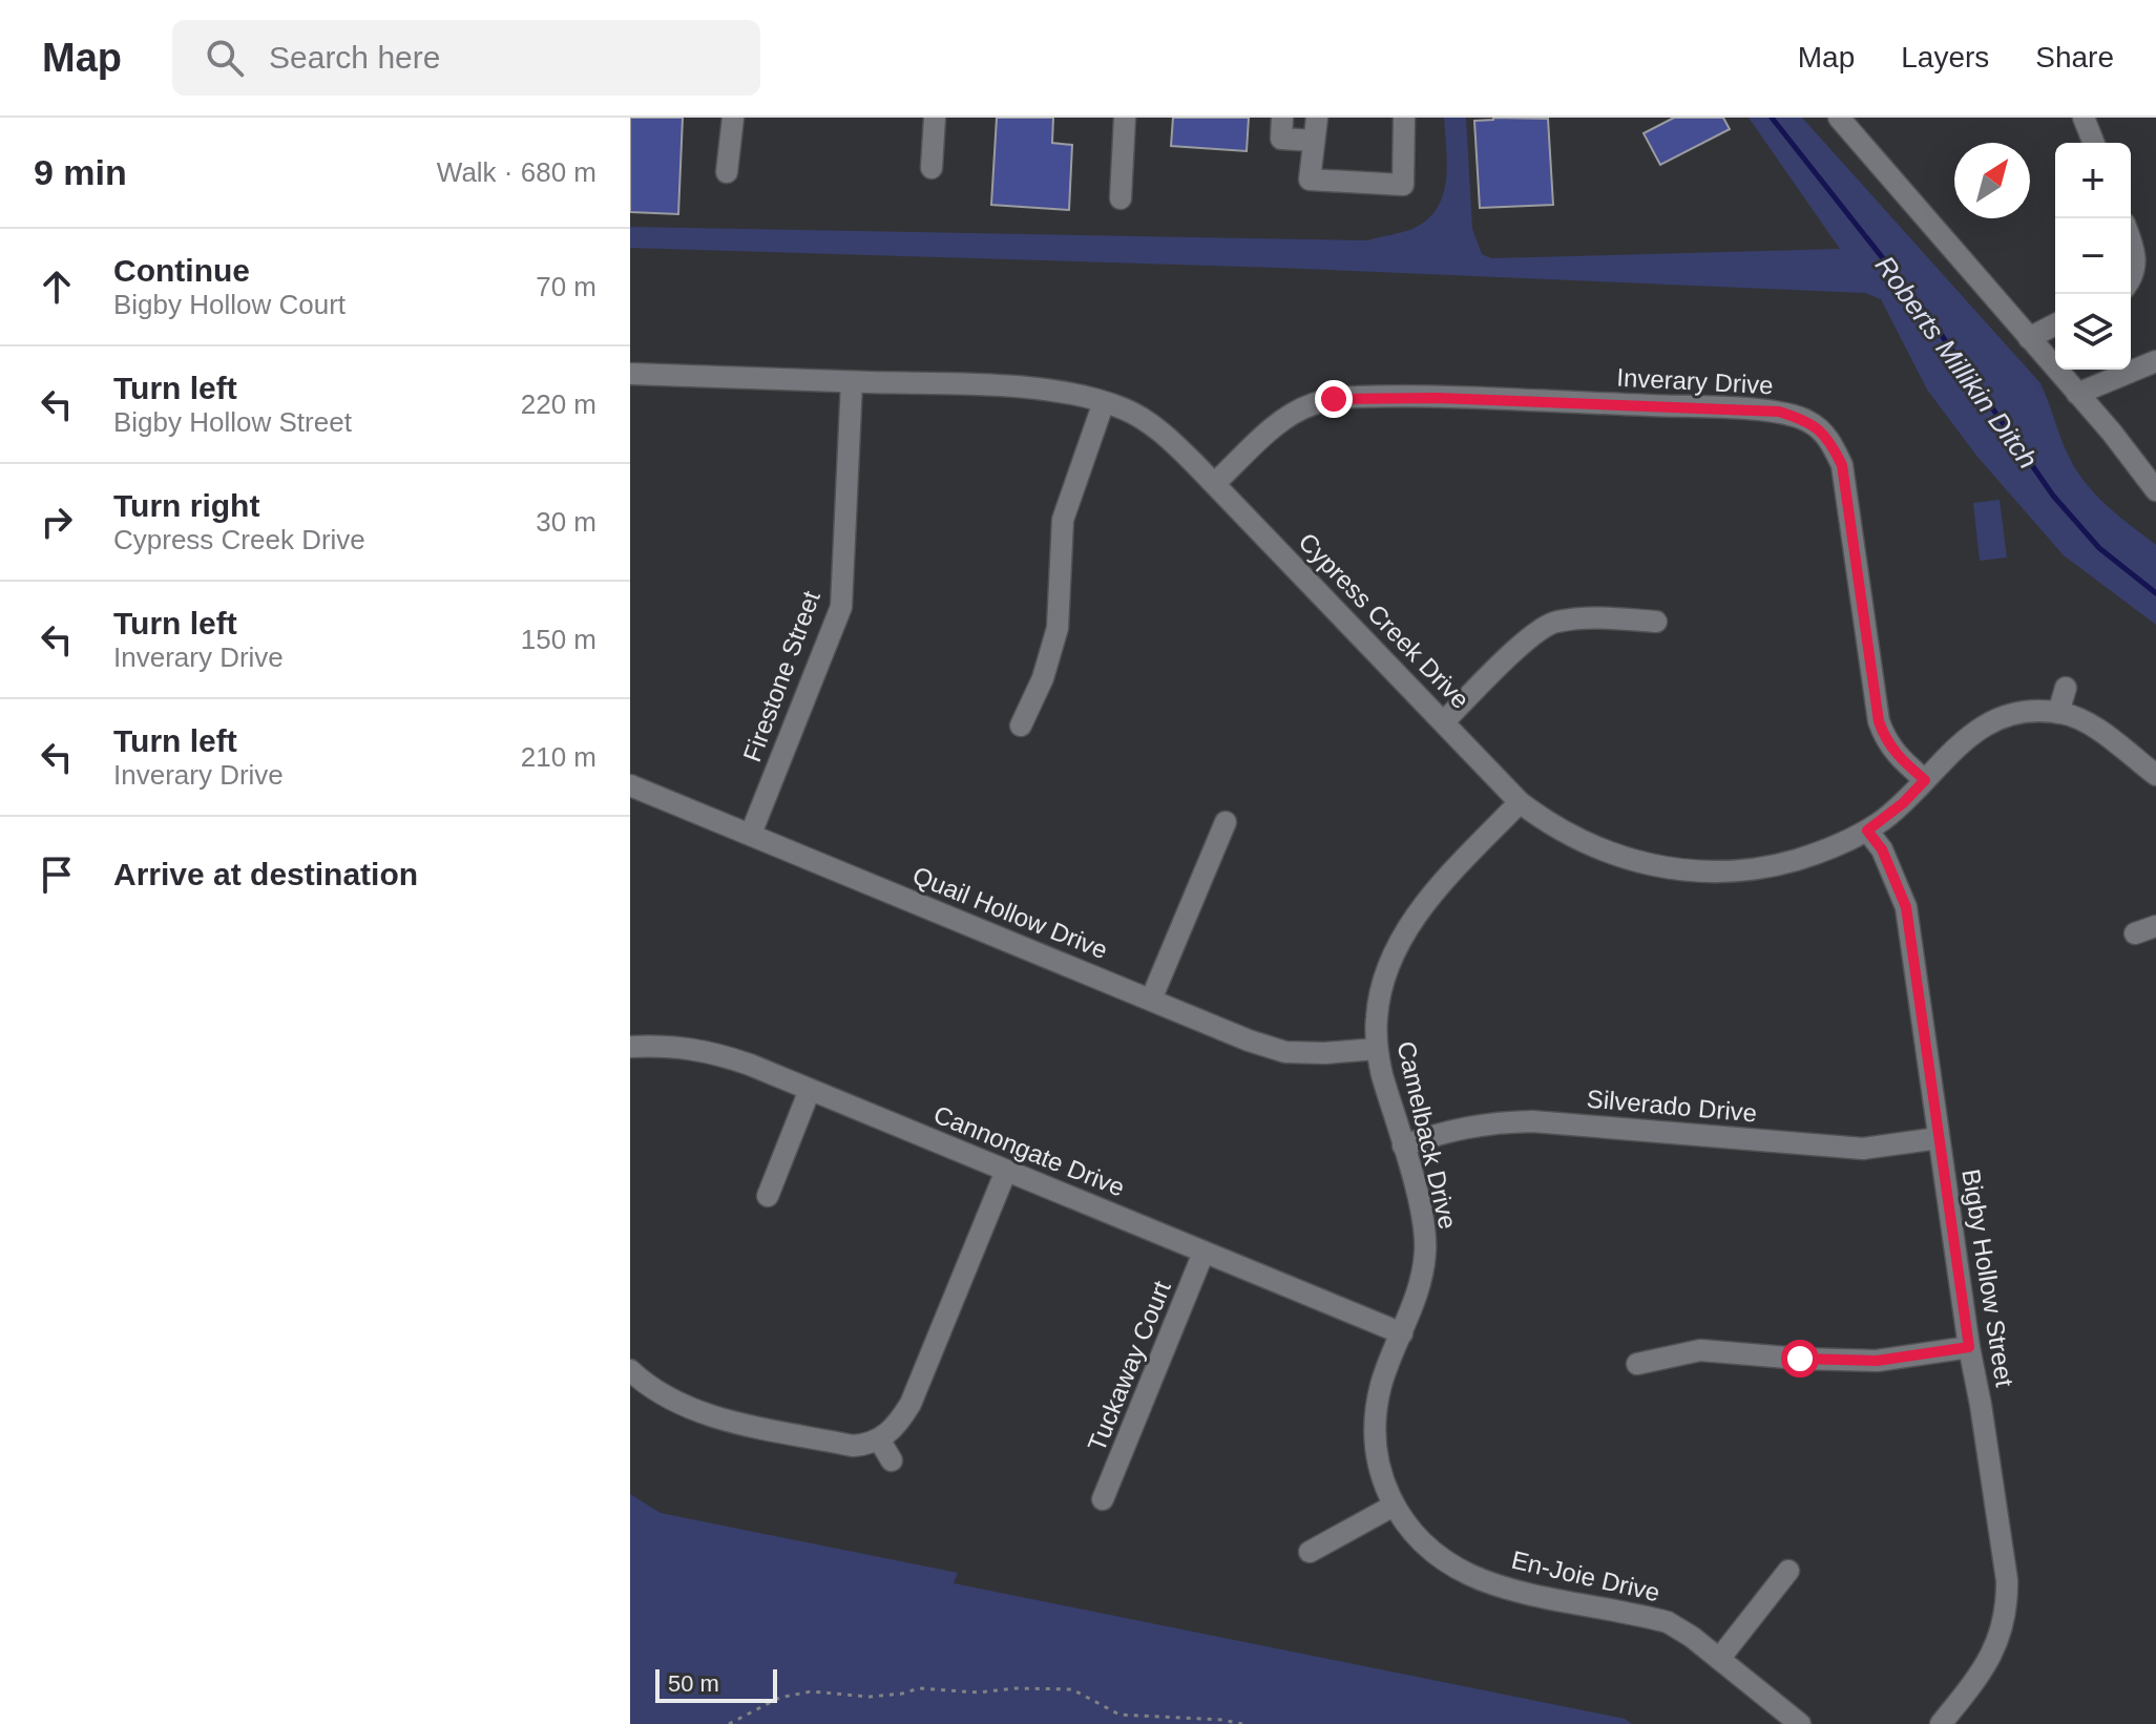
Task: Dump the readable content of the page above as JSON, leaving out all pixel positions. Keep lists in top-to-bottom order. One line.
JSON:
{"streets":{"street":["Inverary Drive","Cypress Creek Drive","Firestone Street","Quail Hollow Drive","Silverado Drive","Camelback Drive","Cannongate Drive","Bigby Hollow Street","Tuckaway Court","En-Joie Drive"]},"crossings":[["Inverary Drive","Cypress Creek Drive"],["Cypress Creek Drive","Firestone Street"],["Cypress Creek Drive","Camelback Drive"],["Cypress Creek Drive","Bigby Hollow Street"],["Firestone Street","Quail Hollow Drive"],["Quail Hollow Drive","Camelback Drive"],["Silverado Drive","Camelback Drive"],["Silverado Drive","Bigby Hollow Street"],["Camelback Drive","Cannongate Drive"],["Camelback Drive","En-Joie Drive"],["Cannongate Drive","Tuckaway Court"]],"water":["Roberts Millikin Ditch"],"scale_bar":"50 m","north":"top right","page":{"header":"Map","search":"Search here","nav":["Map","Layers","Share"],"heading":["9 min","Walk · 680 m"],"map_buttons":["+","−"],"list":[["Continue","Bigby Hollow Court","70 m"],["Turn left","Bigby Hollow Street","220 m"],["Turn right","Cypress Creek Drive","30 m"],["Turn left","Inverary Drive","150 m"],["Turn left","Inverary Drive","210 m"],"Arrive at destination"],"scale":"50 m"}}
